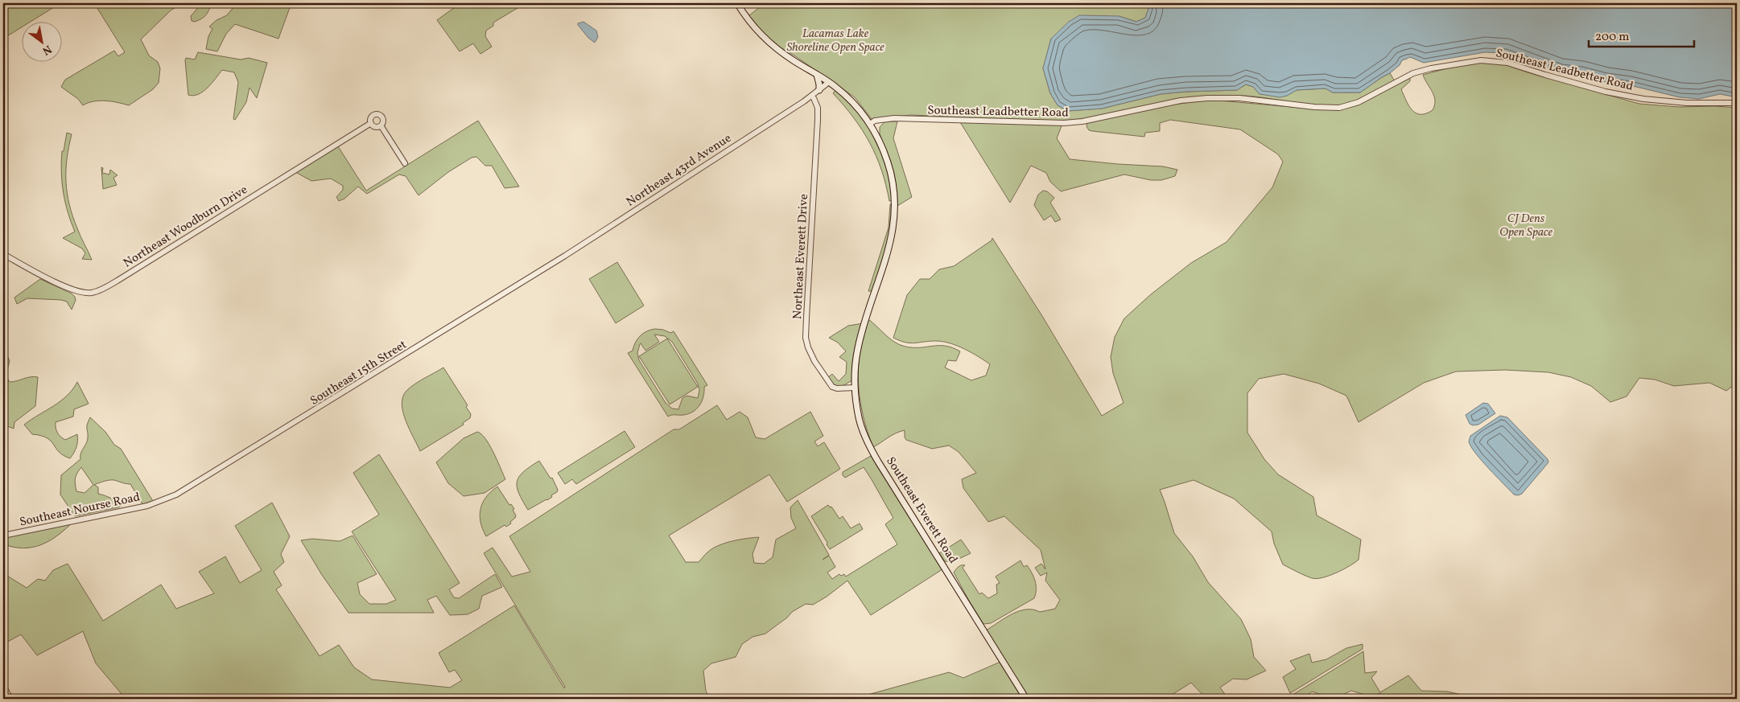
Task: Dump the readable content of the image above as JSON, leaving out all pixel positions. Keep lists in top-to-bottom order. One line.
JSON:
{"streets":{"main road":["Southeast Everett Road"],"street":["Southeast Leadbetter Road","Northeast 43rd Avenue","Northeast Woodburn Drive","Northeast Everett Drive","Southeast 15th Street","Southeast Nourse Road"]},"crossings":[["Southeast Leadbetter Road","Southeast Everett Road"],["Northeast 43rd Avenue","Northeast Everett Drive"],["Northeast 43rd Avenue","Southeast 15th Street"],["Northeast 43rd Avenue","Southeast Everett Road"],["Northeast Everett Drive","Southeast Everett Road"],["Southeast 15th Street","Southeast Nourse Road"]],"parks":["Lacamas Lake Shoreline Open Space","CJ Dens Open Space"],"scale_bar":"200 m","north":"bottom right"}
